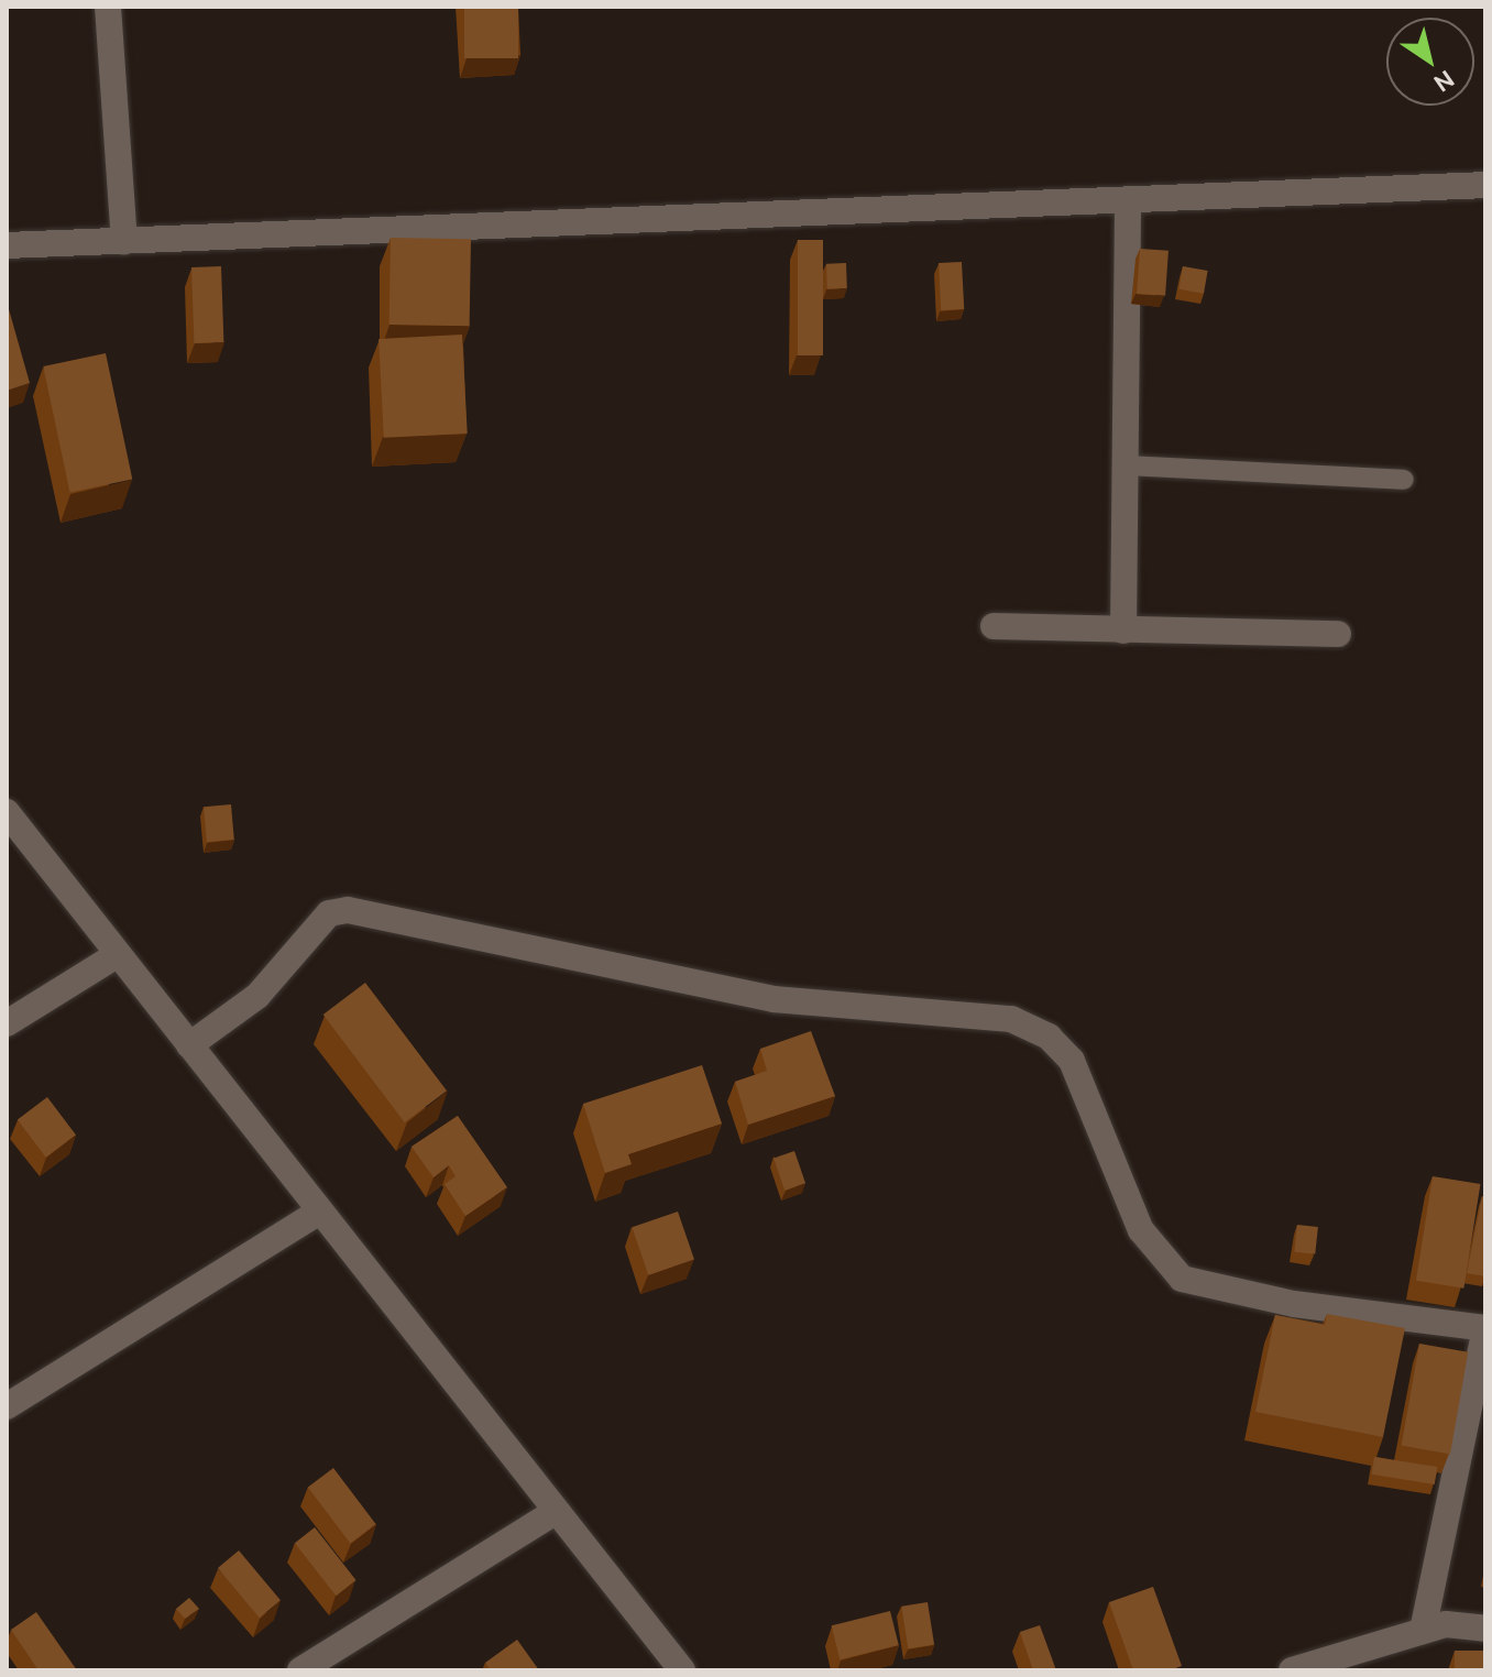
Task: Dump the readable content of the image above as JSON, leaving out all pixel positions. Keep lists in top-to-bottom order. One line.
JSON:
{"north":"bottom right"}
